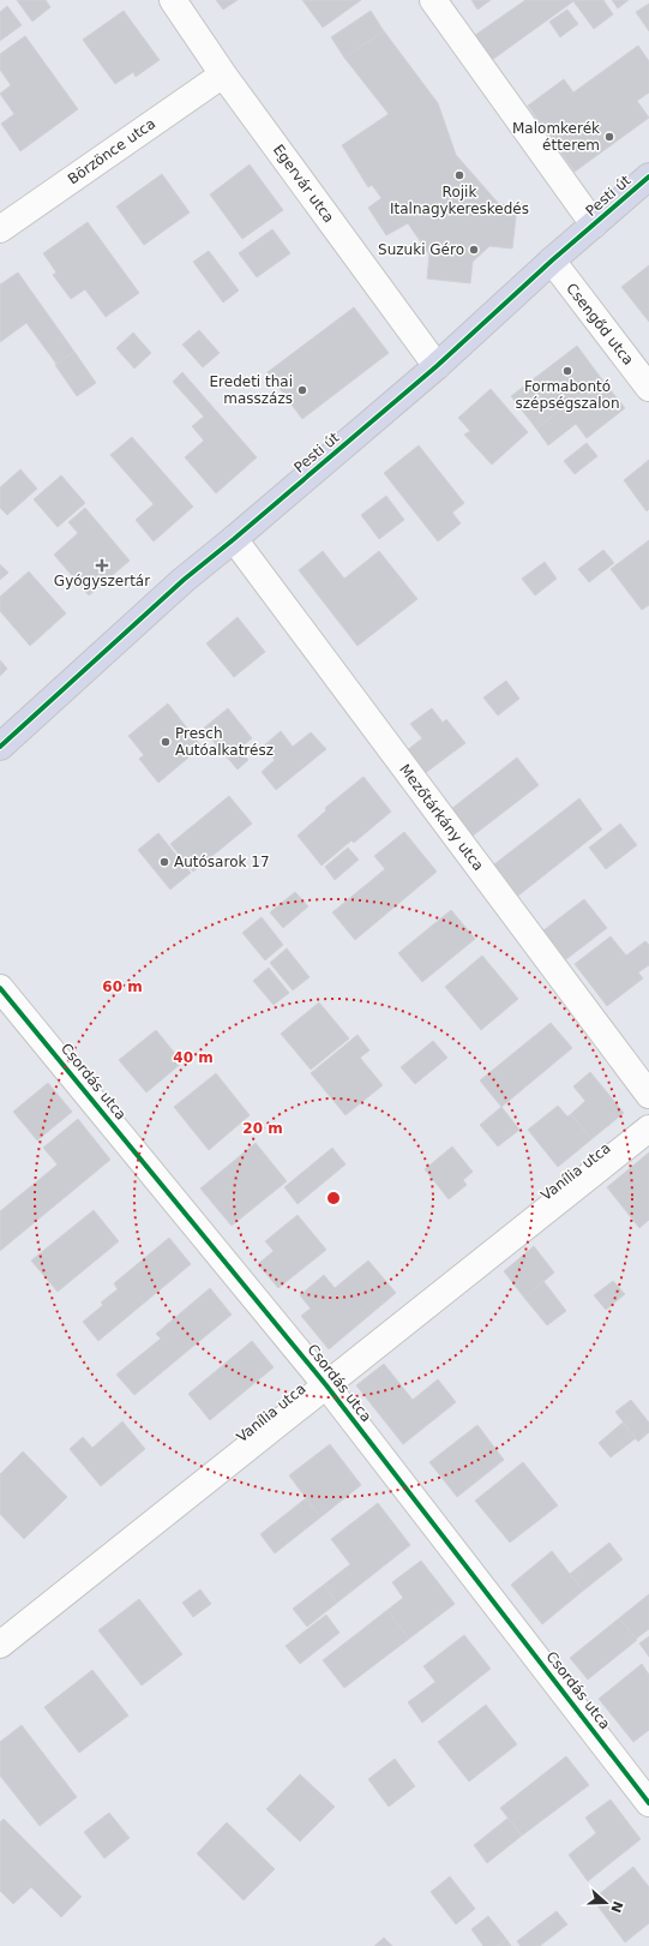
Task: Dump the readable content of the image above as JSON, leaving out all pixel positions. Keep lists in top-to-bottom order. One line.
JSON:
{"streets":{"main road":["Pesti út"],"street":["Börzönce utca","Egervár utca","Csengőd utca","Mezőtárkány utca","Csordás utca","Vanília utca"]},"crossings":[["Börzönce utca","Egervár utca"],["Egervár utca","Pesti út"],["Pesti út","Csengőd utca"],["Pesti út","Mezőtárkány utca"],["Csordás utca","Vanília utca"]],"places":{"other":["Malomkerék étterem","Rojik Italnagykereskedés","Suzuki Géro","Formabontó szépségszalon","Eredeti thai masszázs","Presch Autóalkatrész","Autósarok 17"],"health":["Gyógyszertár"]},"north":"right","rings":["60 m","40 m","20 m"]}
